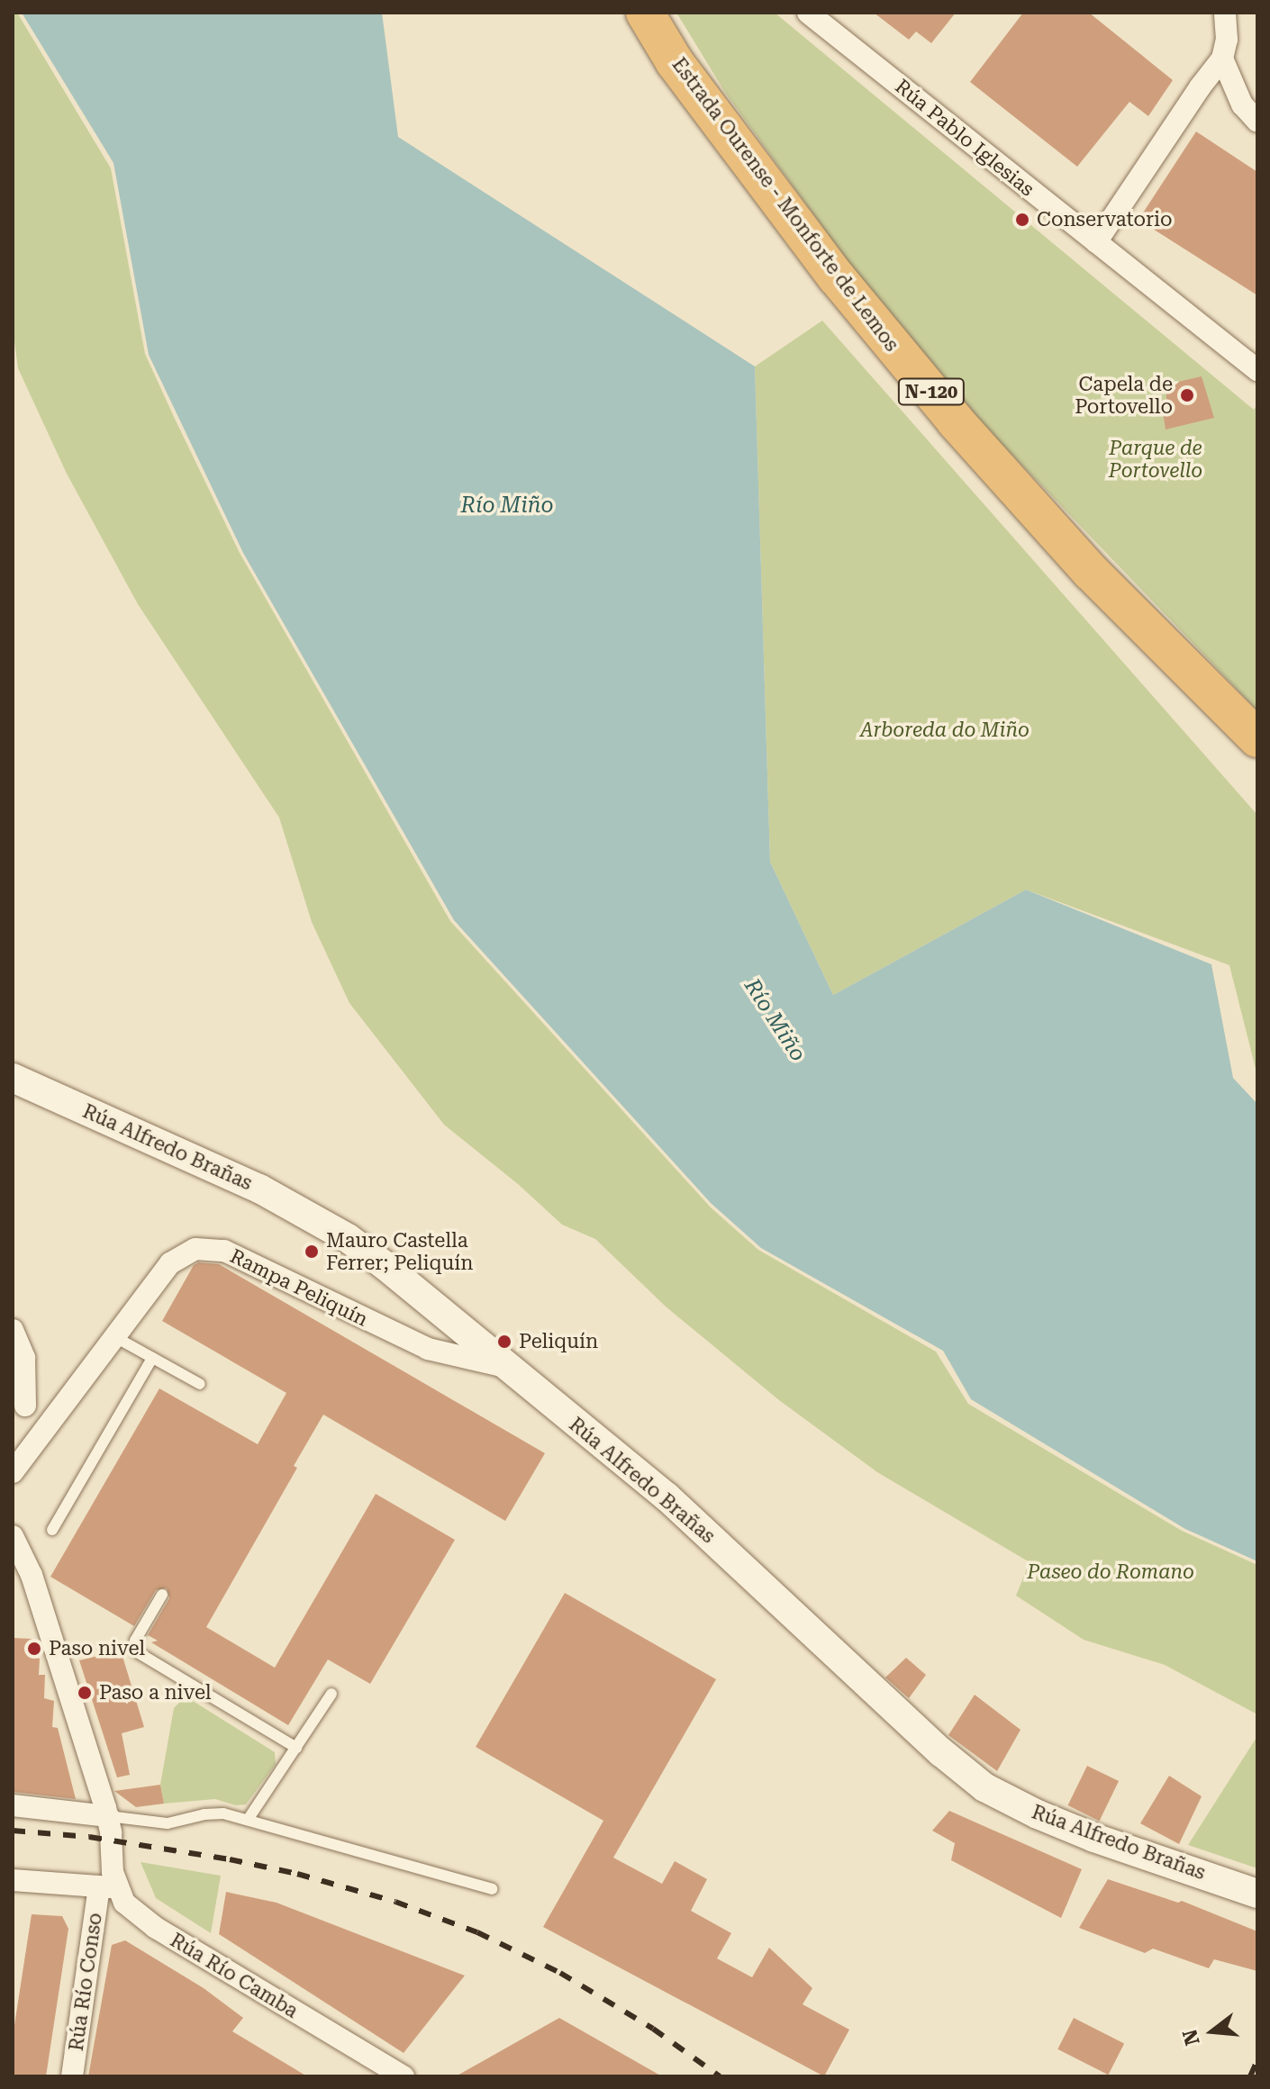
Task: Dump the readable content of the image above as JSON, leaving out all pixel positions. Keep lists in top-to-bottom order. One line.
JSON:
{"streets":{"highway":["Estrada Ourense - Monforte de Lemos","N-120"],"street":["Rúa Pablo Iglesias","Rúa Alfredo Brañas","Rampa Peliquín","Rúa Río Camba","Rúa Río Conso"]},"crossings":[["Rúa Alfredo Brañas","Rampa Peliquín"],["Rúa Río Camba","Rúa Río Conso"]],"water":["Río Miño"],"parks":["Parque de Portovello","Arboreda do Miño","Paseo do Romano"],"places":["Conservatorio","Capela de Portovello","Mauro Castella Ferrer; Peliquín","Peliquín","Paso nivel","Paso a nivel"],"north":"left"}
